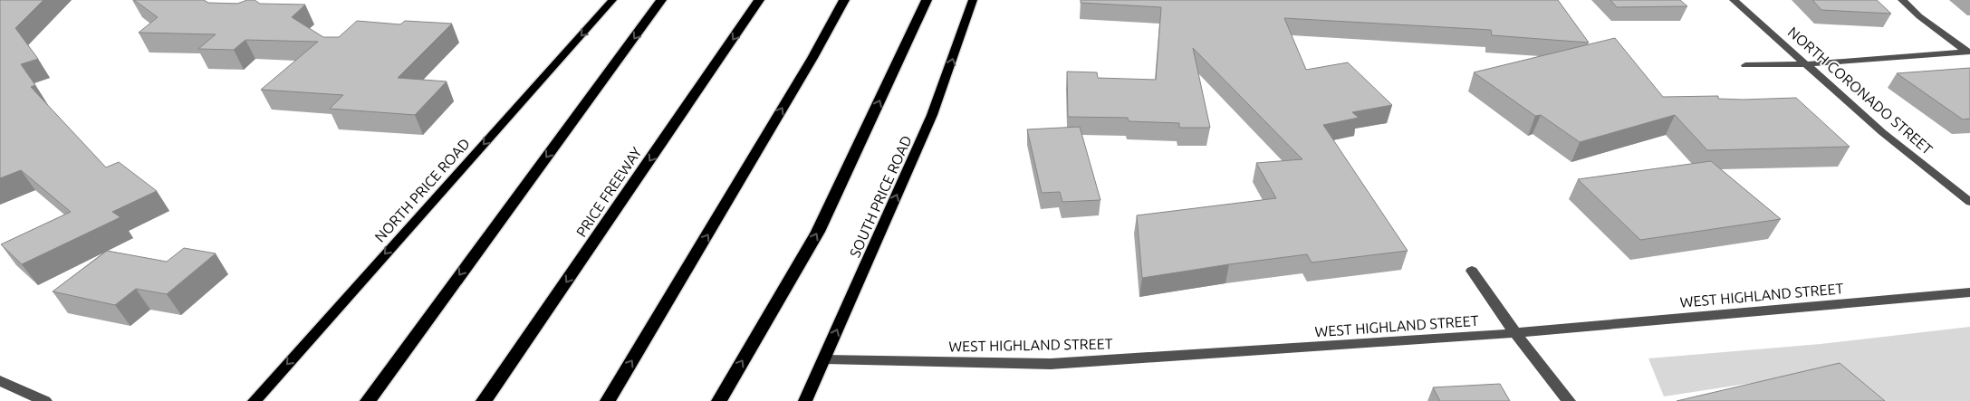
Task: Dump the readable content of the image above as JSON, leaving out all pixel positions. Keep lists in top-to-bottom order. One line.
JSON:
{"streets":{"highway":["PRICE FREEWAY"],"main road":["NORTH PRICE ROAD","SOUTH PRICE ROAD"],"street":["NORTH CORONADO STREET","WEST HIGHLAND STREET"]},"crossings":[["SOUTH PRICE ROAD","WEST HIGHLAND STREET"]],"one_way":["NORTH PRICE ROAD","SOUTH PRICE ROAD"]}
